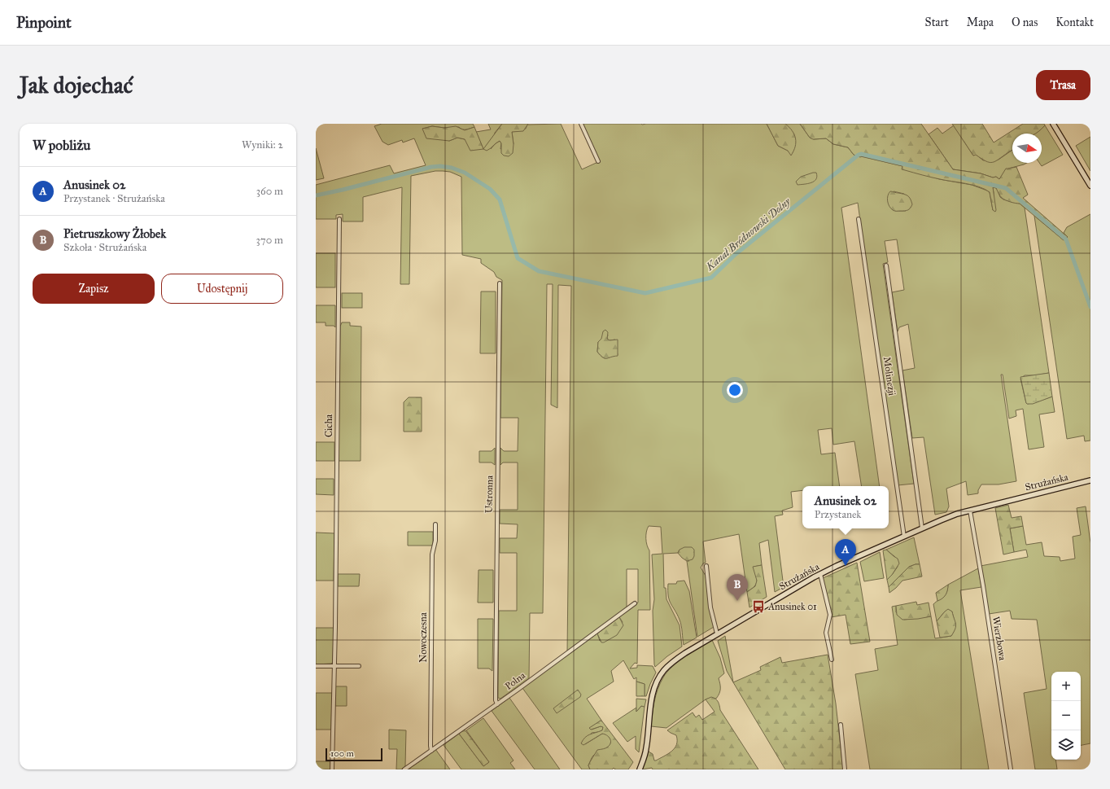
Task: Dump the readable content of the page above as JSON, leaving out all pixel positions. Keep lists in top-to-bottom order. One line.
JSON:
{"streets":{"main road":["Strużańska"],"street":["Molinezji","Cicha","Ustronna","Nowoczesna","Wierzbowa","Polna"]},"crossings":[["Molinezji","Strużańska"],["Strużańska","Wierzbowa"],["Ustronna","Polna"],["Nowoczesna","Polna"]],"water":["Kanał Bródnowski Dolny"],"places":{"bus stop":["Anusinek 01"]},"scale_bar":"100 m","north":"right","page":{"header":"Pinpoint","nav":["Start","Mapa","O nas","Kontakt"],"buttons":["Trasa",["Zapisz","Udostępnij"]],"title":"Jak dojechać","heading":["W pobliżu","Wyniki: 2"],"list":[{"mark":"A","name":"Anusinek 02","note":"Przystanek · Strużańska","value":"360 m"},{"mark":"B","name":"Pietruszkowy Żłobek","note":"Szkoła · Strużańska","value":"370 m"}],"popup":["Anusinek 02","Przystanek"],"pins":["A","B"],"map_buttons":["+","−"],"scale":"100 m"}}
